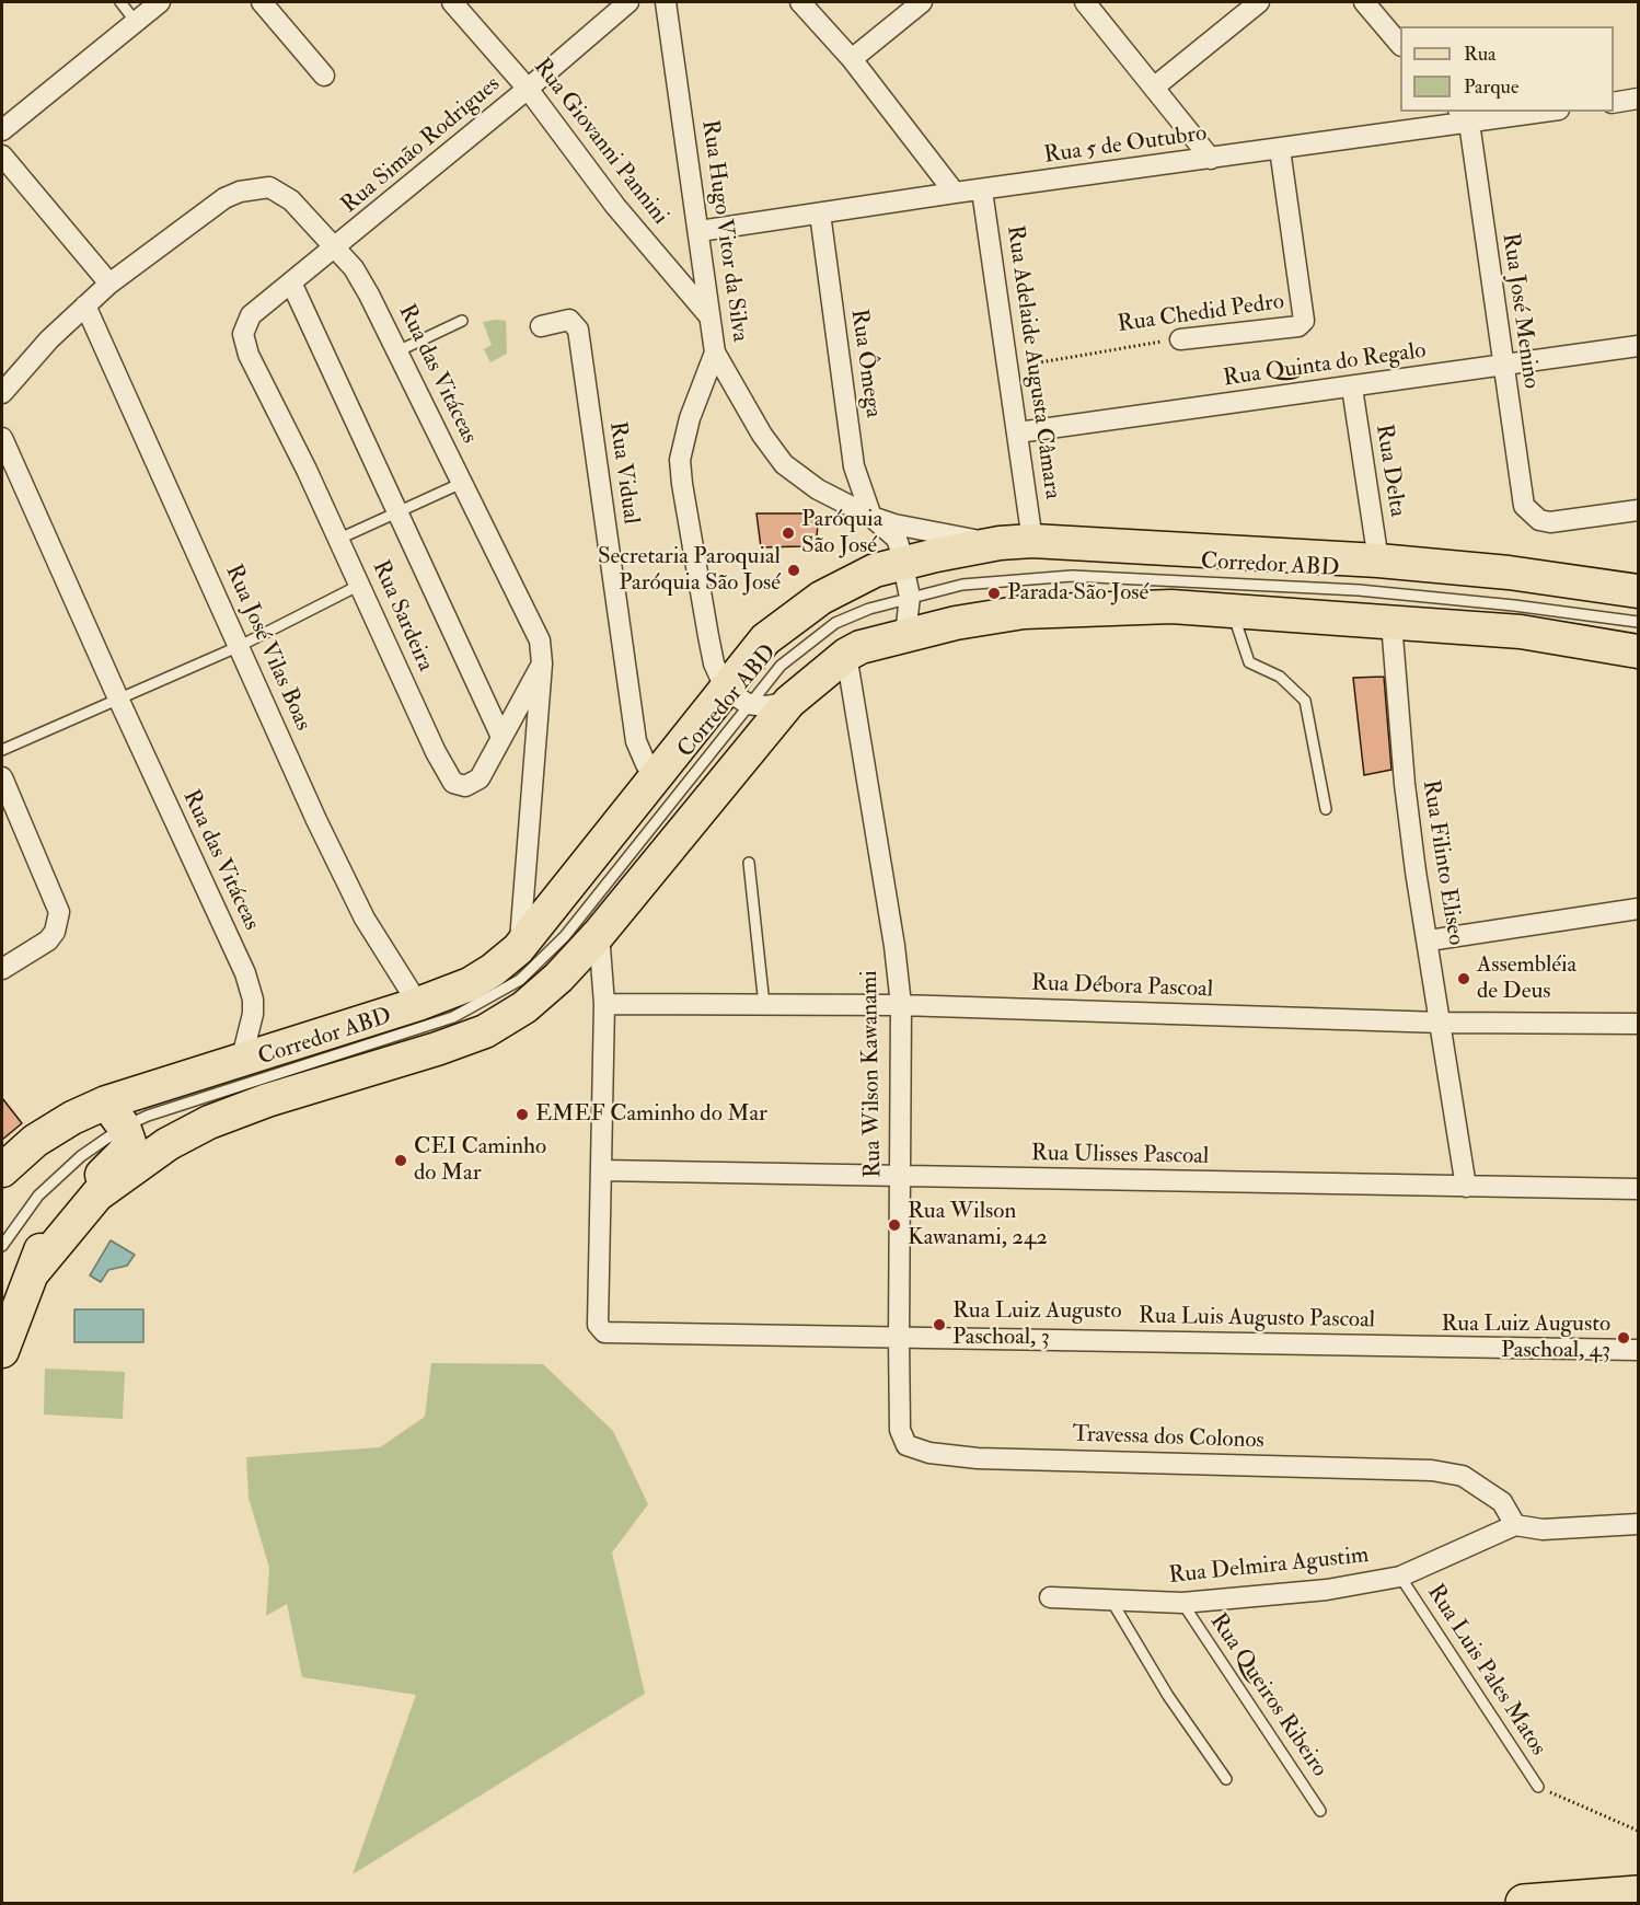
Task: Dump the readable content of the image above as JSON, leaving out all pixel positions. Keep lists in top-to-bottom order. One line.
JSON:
{"streets":{"street":["Rua Giovanni Pannini","Rua Simão Rodrigues","Rua 5 de Outubro","Rua Hugo Vitor da Silva","Rua José Menino","Rua Chedid Pedro","Rua Adelaide Augusta Câmara","Rua Ômega","Rua Quinta do Regalo","Rua das Vitáceas","Rua Delta","Rua Vidual","Rua Sardeira","Rua José Vilas Boas","Rua Filinto Eliseo","Rua Débora Pascoal","Rua Wilson Kawanami","Rua Ulisses Pascoal","Rua Luis Augusto Pascoal","Travessa dos Colonos","Rua Delmira Agustim"],"lane":["Corredor ABD","Rua Luis Pales Matos","Rua Queiros Ribeiro"]},"crossings":[["Rua Giovanni Pannini","Rua Simão Rodrigues"],["Rua Giovanni Pannini","Rua Hugo Vitor da Silva"],["Rua Simão Rodrigues","Rua das Vitáceas"],["Rua Simão Rodrigues","Rua Sardeira"],["Rua 5 de Outubro","Rua Hugo Vitor da Silva"],["Rua 5 de Outubro","Rua José Menino"],["Rua 5 de Outubro","Rua Chedid Pedro"],["Rua 5 de Outubro","Rua Adelaide Augusta Câmara"],["Rua 5 de Outubro","Rua Ômega"],["Rua Hugo Vitor da Silva","Rua Ômega"],["Rua Hugo Vitor da Silva","Corredor ABD"],["Rua José Menino","Rua Quinta do Regalo"],["Rua Chedid Pedro","Rua Adelaide Augusta Câmara"],["Rua Adelaide Augusta Câmara","Rua Quinta do Regalo"],["Rua Quinta do Regalo","Rua Delta"],["Rua das Vitáceas","Rua Sardeira"],["Rua das Vitáceas","Rua José Vilas Boas"],["Rua Filinto Eliseo","Rua Débora Pascoal"],["Rua Filinto Eliseo","Rua Ulisses Pascoal"],["Rua Débora Pascoal","Rua Wilson Kawanami"],["Rua Wilson Kawanami","Rua Ulisses Pascoal"],["Rua Wilson Kawanami","Rua Luis Augusto Pascoal"],["Rua Wilson Kawanami","Travessa dos Colonos"],["Rua Ulisses Pascoal","Rua Luis Augusto Pascoal"],["Rua Luis Augusto Pascoal","Travessa dos Colonos"],["Travessa dos Colonos","Rua Delmira Agustim"],["Rua Delmira Agustim","Rua Luis Pales Matos"],["Rua Delmira Agustim","Rua Queiros Ribeiro"]],"places":["Paróquia São José","Secretaria Paroquial Paróquia São José","Parada São José","Assembléia de Deus","EMEF Caminho do Mar","CEI Caminho do Mar","Rua Wilson Kawanami, 242","Rua Luiz Augusto Paschoal, 3","Rua Luiz Augusto Paschoal, 43"],"legend":["Rua","Parque"]}
